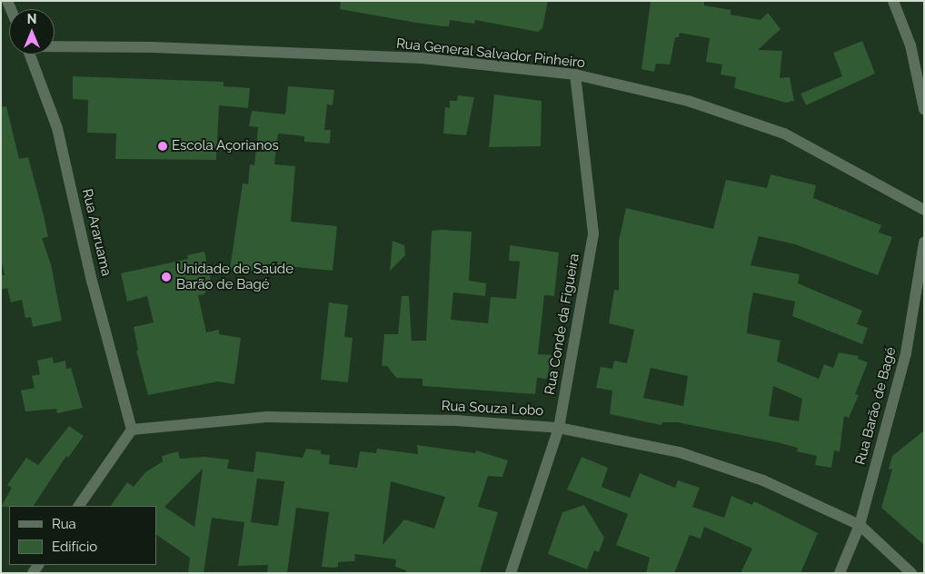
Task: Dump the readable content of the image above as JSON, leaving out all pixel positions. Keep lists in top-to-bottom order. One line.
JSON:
{"streets":{"street":["Rua General Salvador Pinheiro","Rua Araruama","Rua Conde da Figueira","Rua Barão de Bagé","Rua Souza Lobo"]},"crossings":[["Rua General Salvador Pinheiro","Rua Conde da Figueira"],["Rua Araruama","Rua Souza Lobo"],["Rua Conde da Figueira","Rua Souza Lobo"],["Rua Barão de Bagé","Rua Souza Lobo"]],"places":["Escola Açorianos","Unidade de Saúde Barão de Bagé"],"legend":["Rua","Edifício"],"north":"top"}
